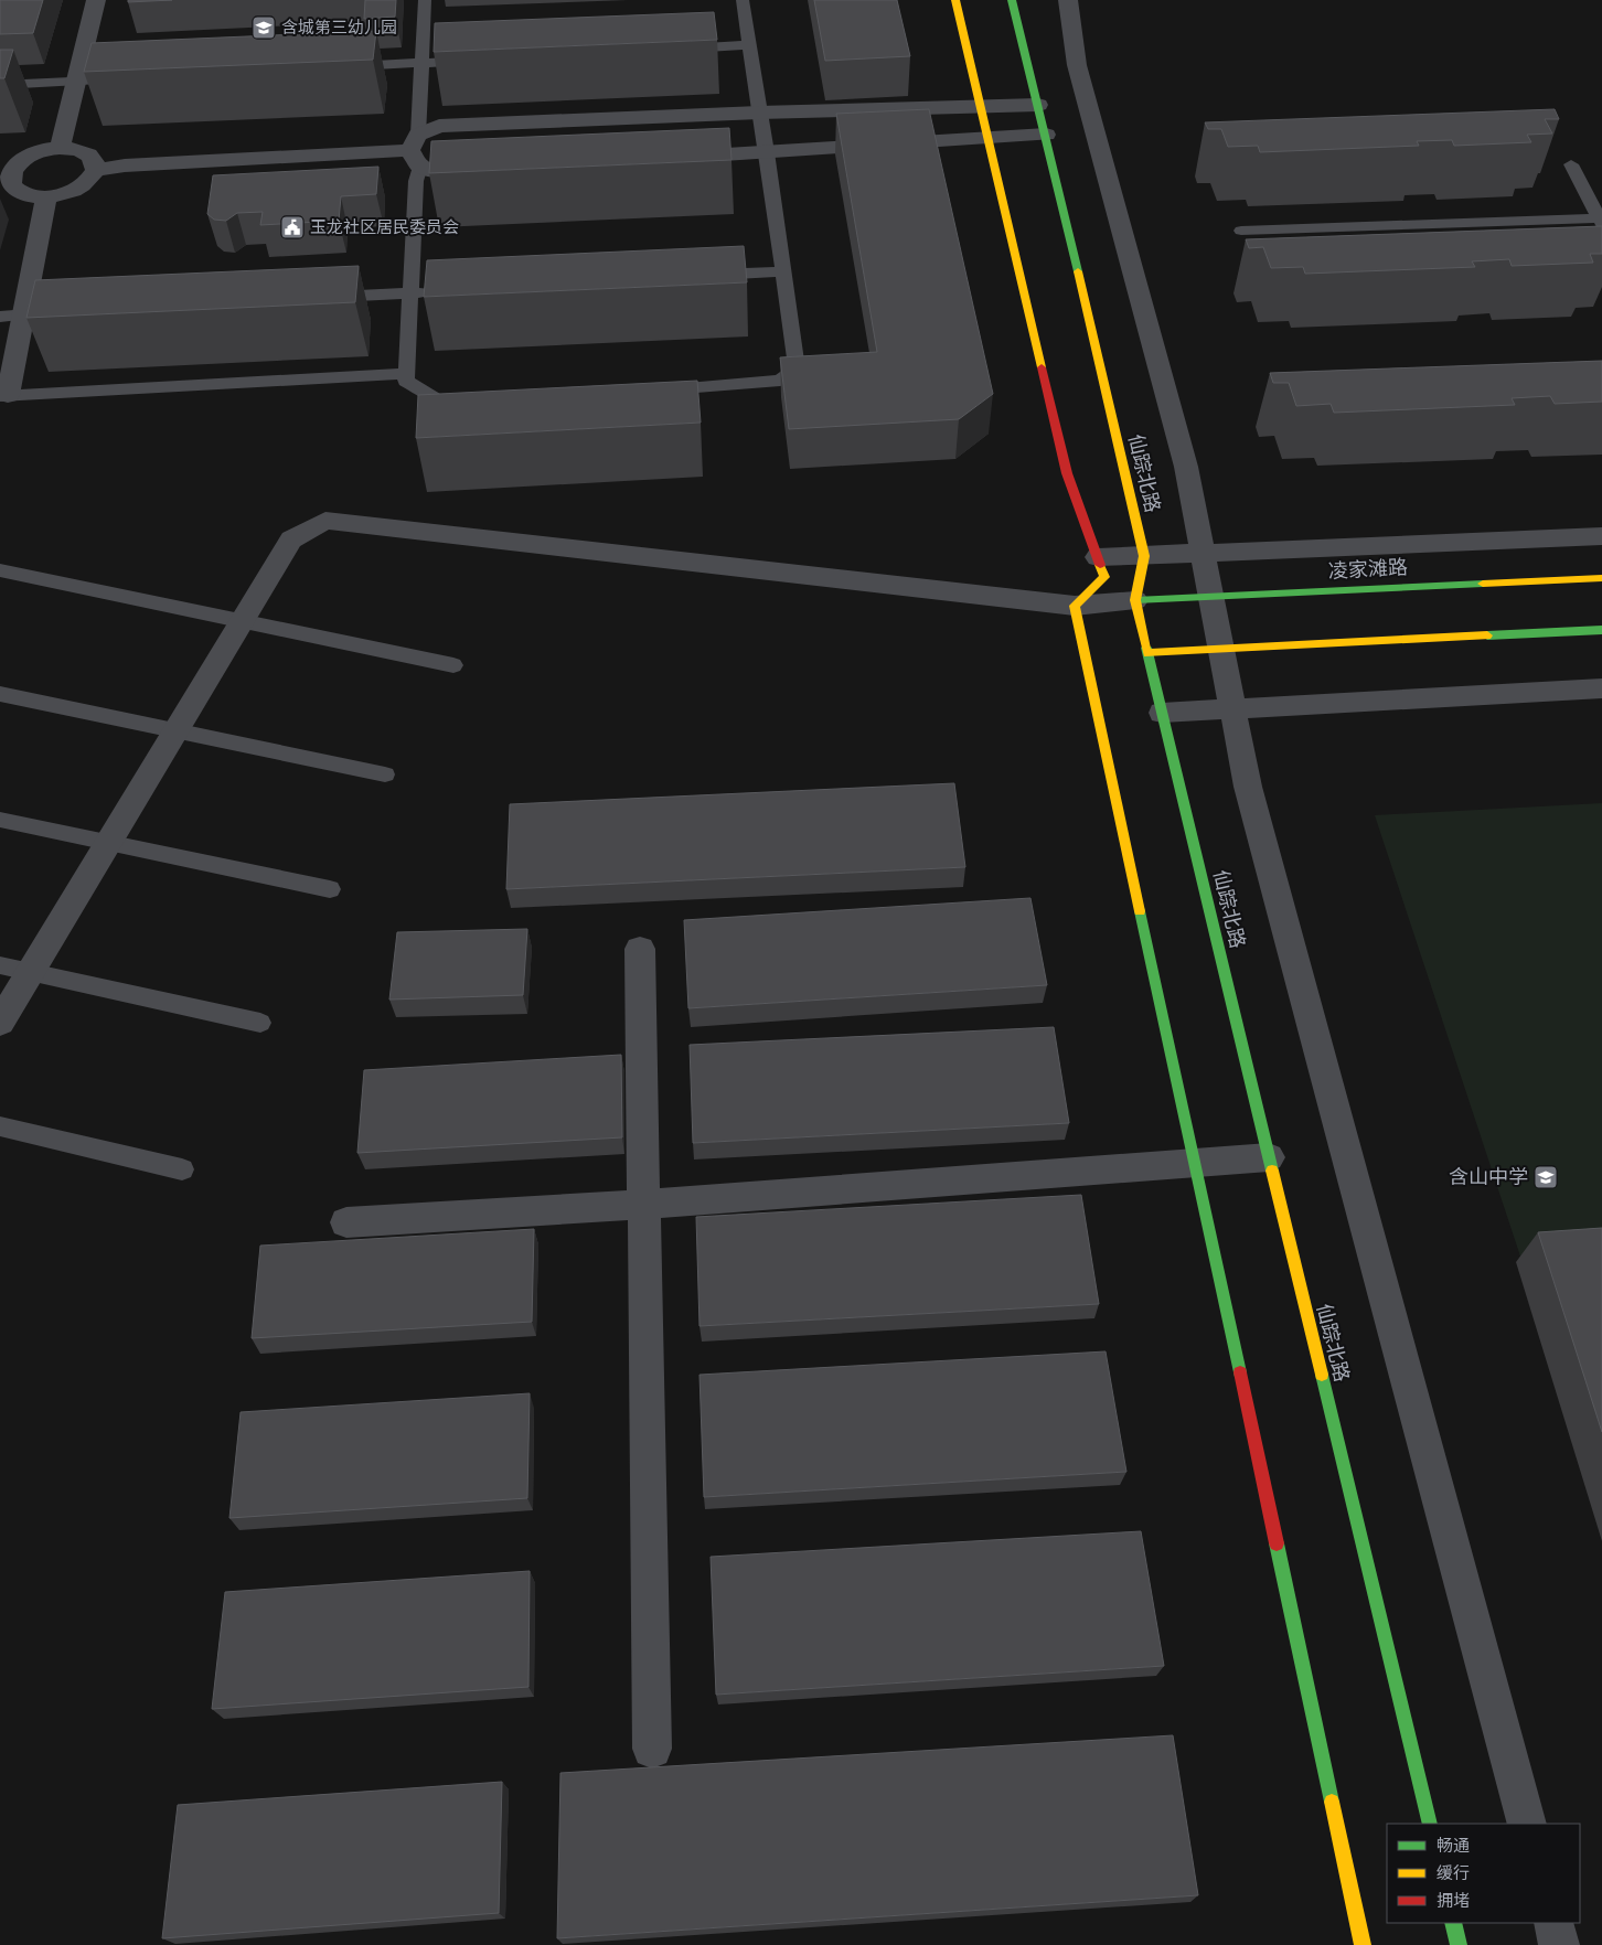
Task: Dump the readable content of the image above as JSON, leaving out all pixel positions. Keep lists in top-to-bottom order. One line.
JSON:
{"streets":{"main road":["仙踪北路","凌家滩路"]},"crossings":[["仙踪北路","凌家滩路"]],"places":{"school or university":["含城第三幼儿园","含山中学"],"public building":["玉龙社区居民委员会"]},"legend":["畅通","缓行","拥堵"]}
